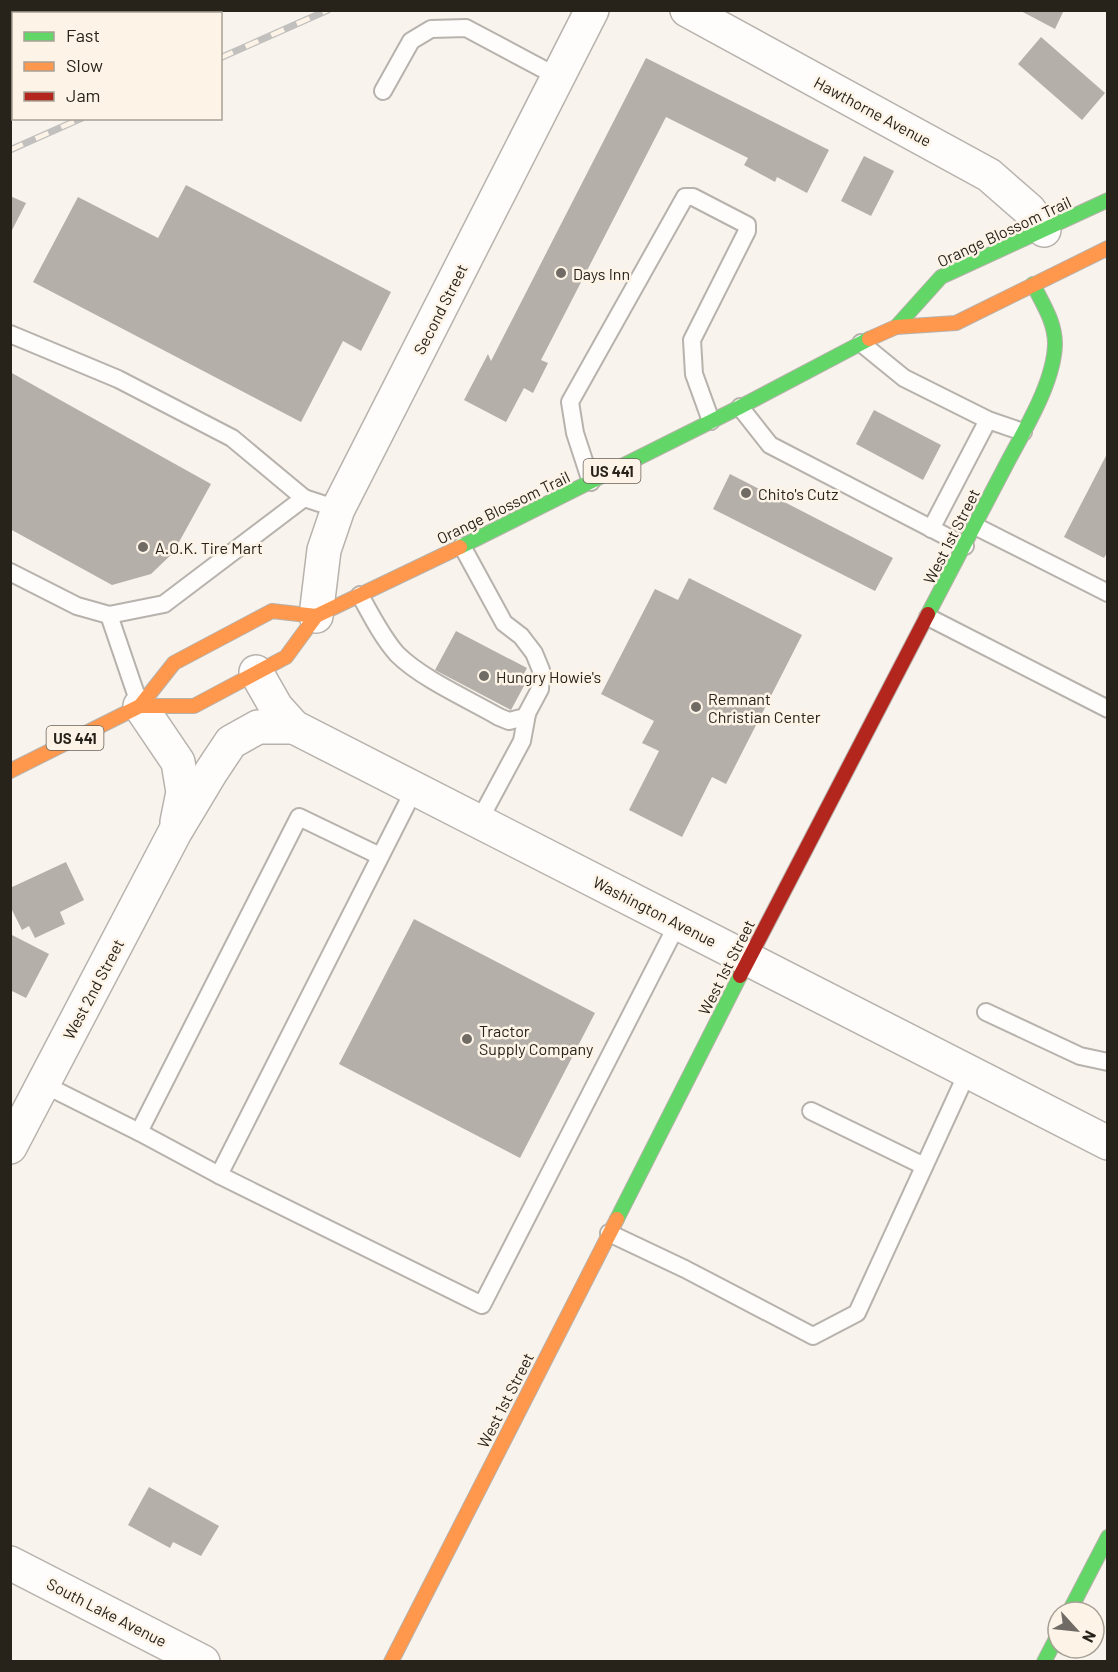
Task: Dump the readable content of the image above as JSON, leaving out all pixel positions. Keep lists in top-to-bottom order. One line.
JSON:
{"streets":{"main road":["Orange Blossom Trail","US 441","West 1st Street"],"street":["Hawthorne Avenue","Second Street","Washington Avenue","West 2nd Street","South Lake Avenue"]},"crossings":[["Hawthorne Avenue","Orange Blossom Trail"],["Orange Blossom Trail","Second Street"],["Orange Blossom Trail","West 1st Street"],["Orange Blossom Trail","Washington Avenue"],["Orange Blossom Trail","West 2nd Street"],["West 1st Street","Washington Avenue"],["Washington Avenue","West 2nd Street"]],"places":["Days Inn","Chito's Cutz","A.O.K. Tire Mart","Hungry Howie's","Remnant Christian Center","Tractor Supply Company"],"legend":["Fast","Slow","Jam"],"north":"bottom right"}
